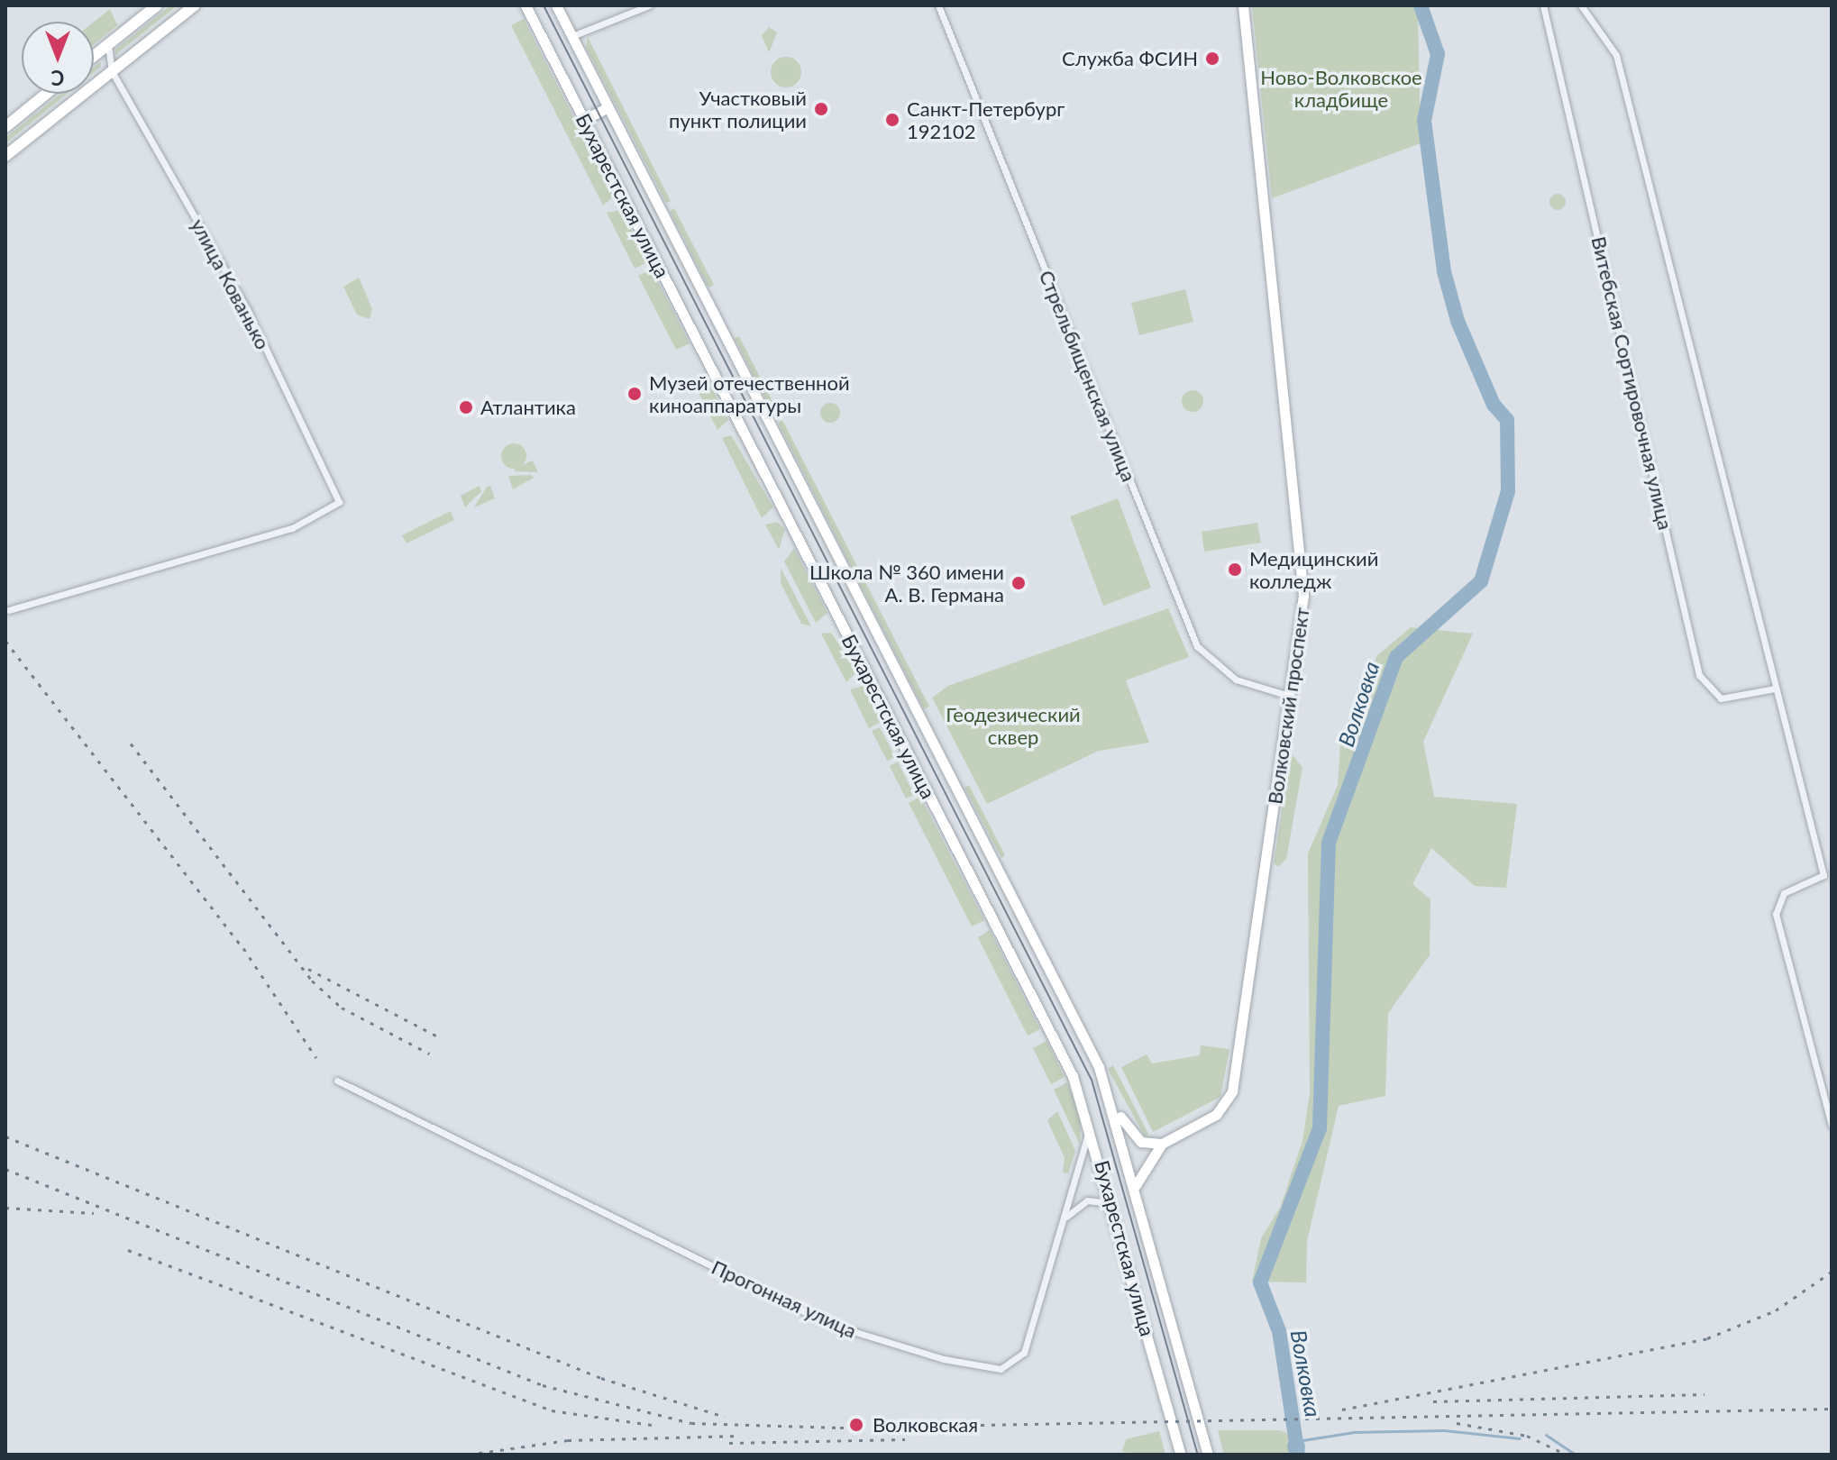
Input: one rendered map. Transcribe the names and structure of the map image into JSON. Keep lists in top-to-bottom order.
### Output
{
  "streets": {
    "main road": ["Бухарестская улица", "Волковский проспект"],
    "street": [
      "улица Кованько",
      "Стрельбищенская улица",
      "Витебская Сортировочная улица",
      "Прогонная улица"
    ]
  },
  "crossings": [
    ["Бухарестская улица", "Прогонная улица"],
    ["Стрельбищенская улица", "Волковский проспект"]
  ],
  "water": ["Волковка"],
  "parks": ["Ново-Волковское кладбище", "Геодезический сквер"],
  "places": [
    "Служба ФСИН",
    "Участковый пункт полиции",
    "Санкт-Петербург 192102",
    "Музей отечественной киноаппаратуры",
    "Атлантика",
    "Медицинский колледж",
    "Школа № 360 имени А. В. Германа",
    "Волковская"
  ],
  "north": "bottom"
}
